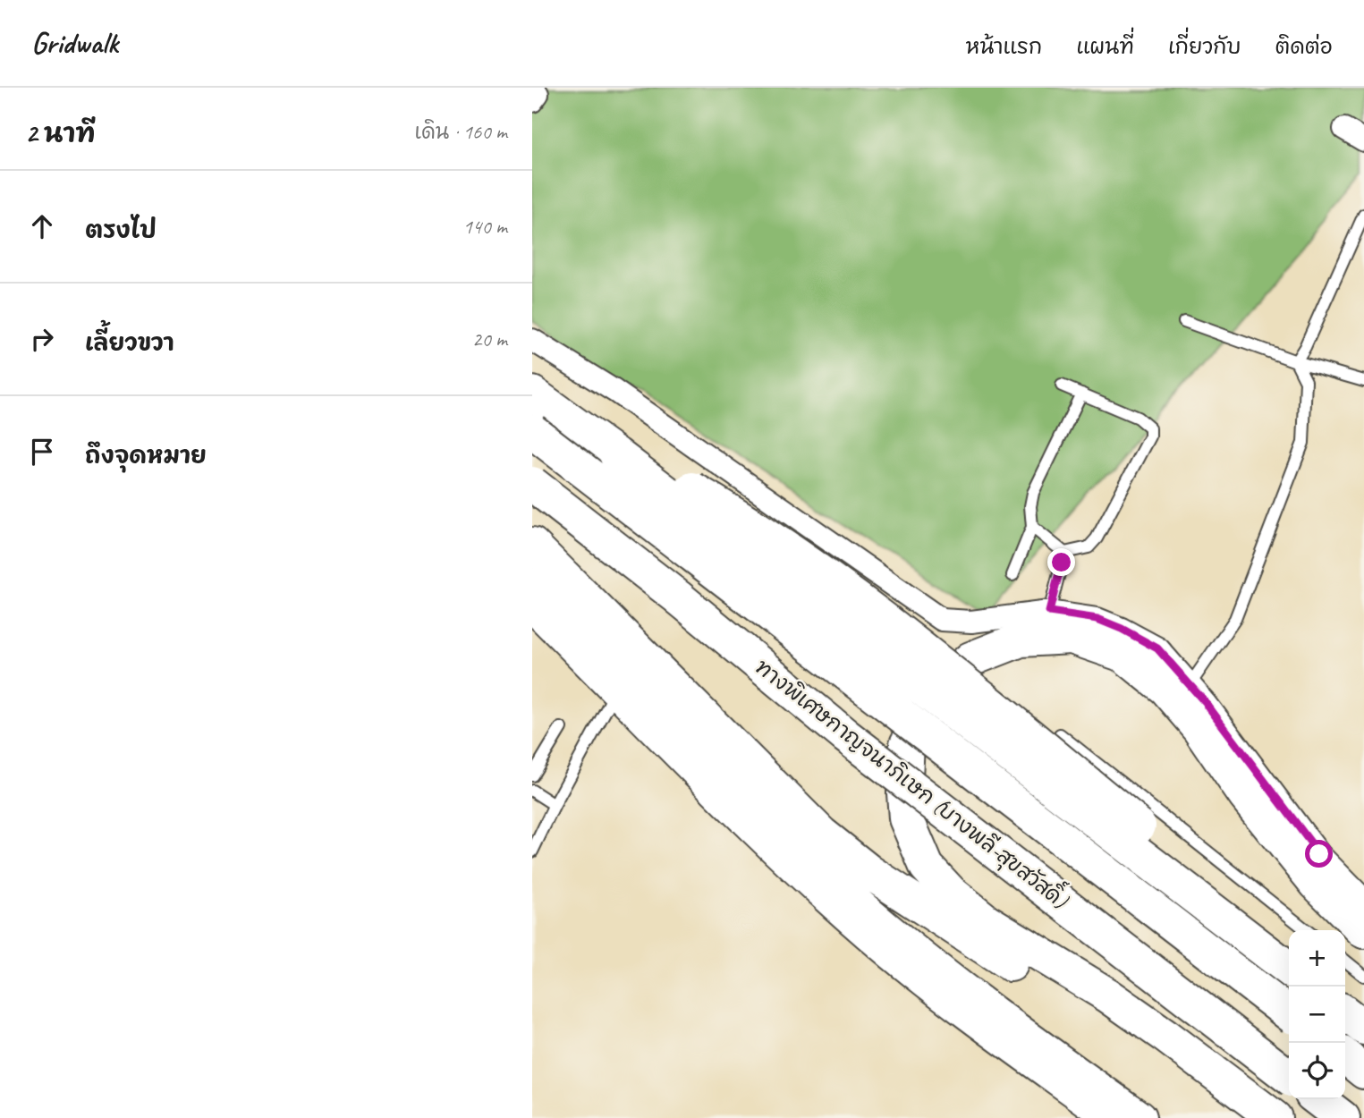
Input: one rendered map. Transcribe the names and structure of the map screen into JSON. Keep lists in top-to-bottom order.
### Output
{
  "streets": {
    "highway": ["ทางพิเศษกาญจนาภิเษก (บางพลี-สุขสวัสดิ์)"]
  },
  "page": {
    "header": "Gridwalk",
    "nav": [
      "หน้าแรก",
      "แผนที่",
      "เกี่ยวกับ",
      "ติดต่อ"
    ],
    "heading": ["2 นาที", "เดิน · 160 m"],
    "list": [
      ["ตรงไป", "140 m"],
      ["เลี้ยวขวา", "20 m"],
      "ถึงจุดหมาย"
    ],
    "map_buttons": ["+", "−"]
  }
}
